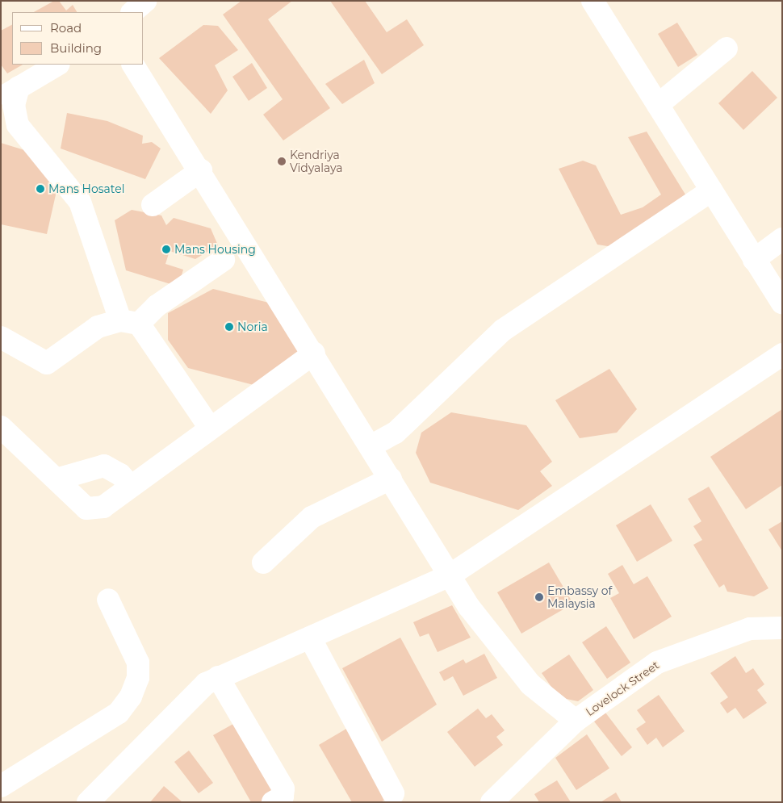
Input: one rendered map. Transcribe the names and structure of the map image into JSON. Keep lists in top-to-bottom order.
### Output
{
  "streets": {
    "street": ["Lovelock Street"]
  },
  "places": [
    "Kendriya Vidyalaya",
    "Mans Hosatel",
    "Mans Housing",
    "Noria",
    "Embassy of Malaysia"
  ],
  "legend": ["Road", "Building"]
}
